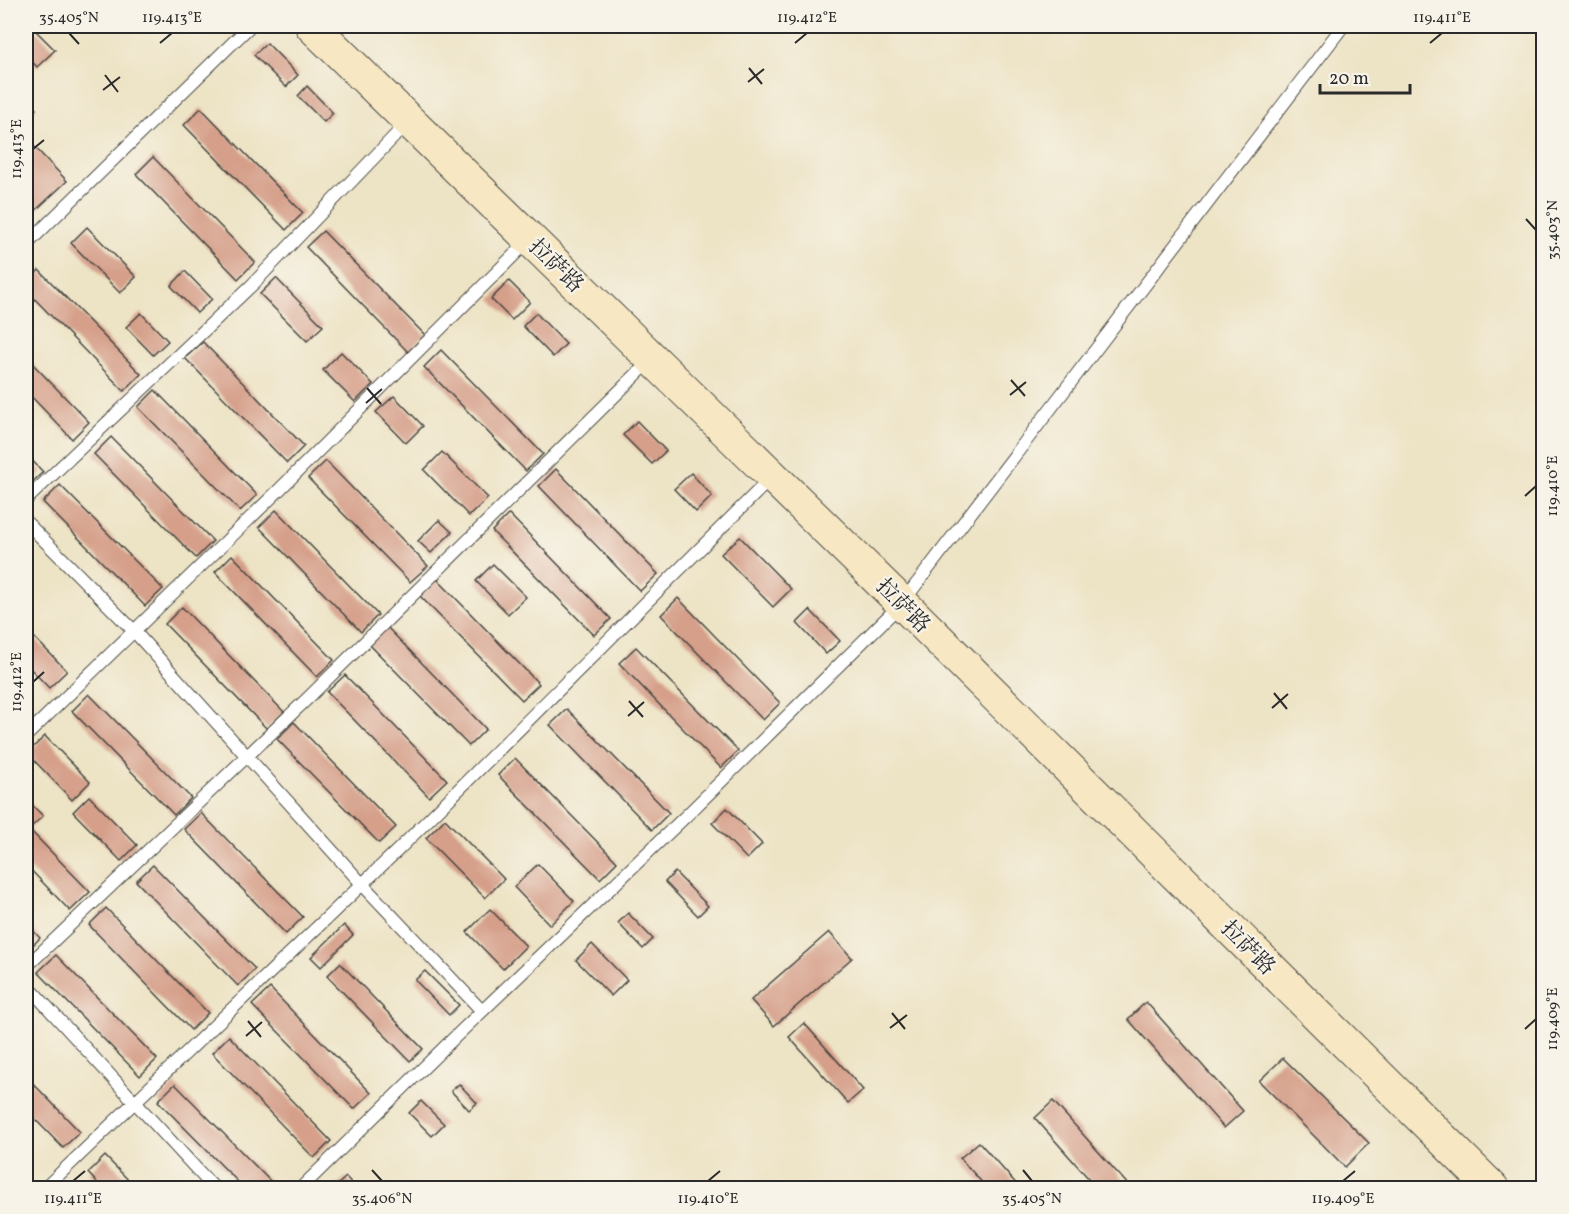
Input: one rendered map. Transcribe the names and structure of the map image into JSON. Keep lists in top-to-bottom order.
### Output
{
  "streets": {
    "street": ["拉萨路"]
  },
  "scale_bar": "20 m",
  "coordinates": [
    "35.405°N",
    "119.413°E",
    "119.412°E",
    "119.411°E",
    "35.403°N",
    "119.410°E",
    "119.409°E",
    "35.406°N"
  ]
}
